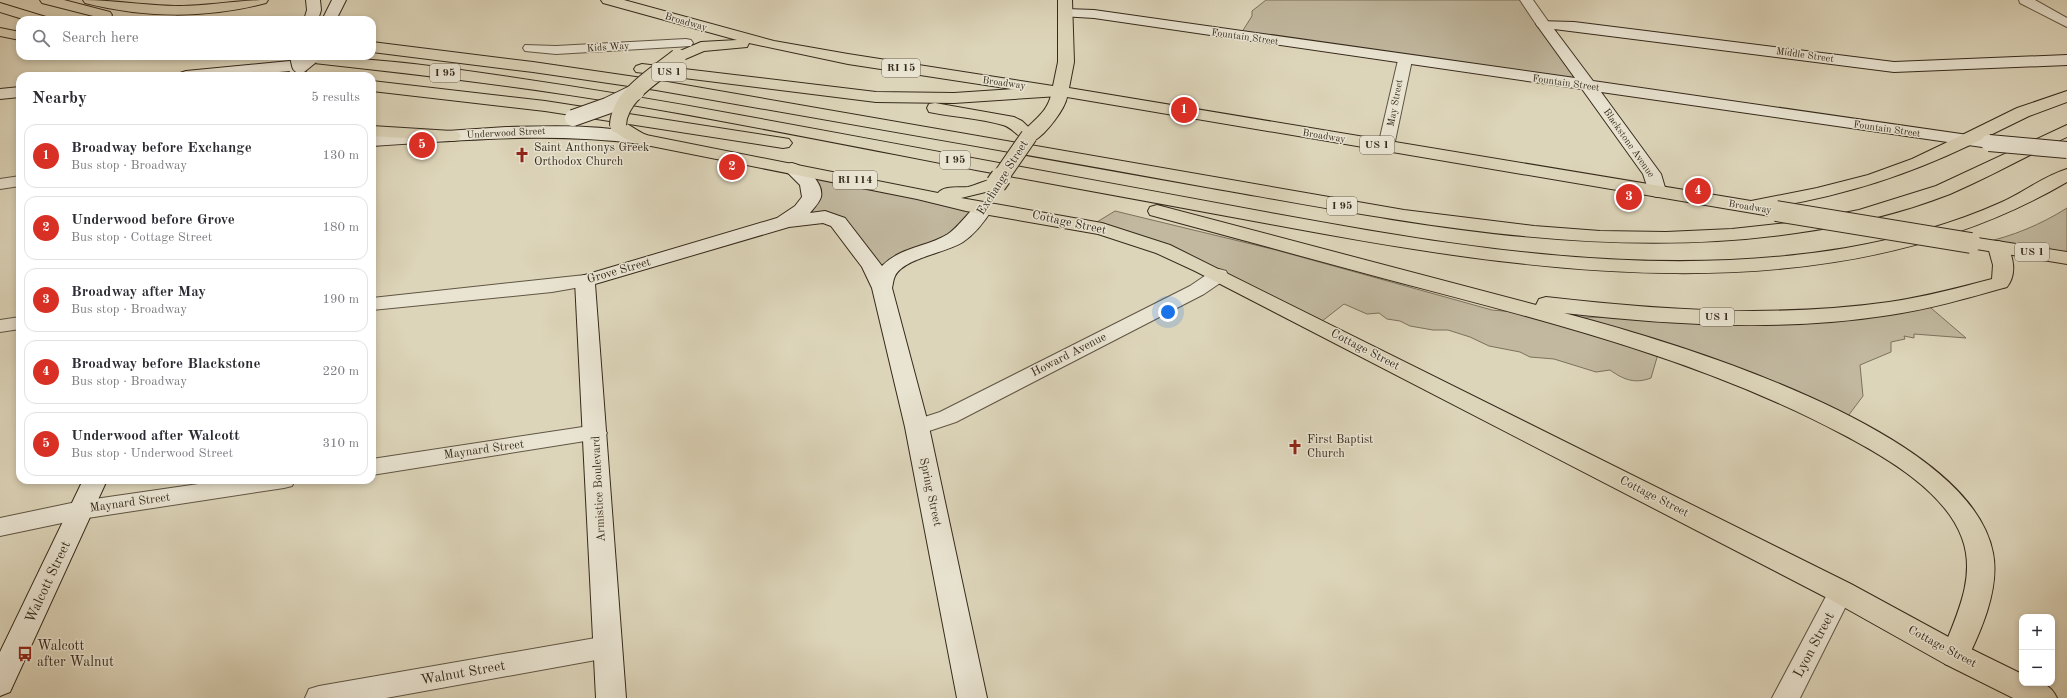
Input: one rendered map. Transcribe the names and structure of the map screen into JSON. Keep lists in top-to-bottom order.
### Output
{
  "streets": {
    "main road": [
      "Broadway",
      "RI 15",
      "US 1",
      "I 95",
      "Exchange Street",
      "RI 114",
      "Cottage Street"
    ],
    "street": [
      "Fountain Street",
      "Kids Way",
      "Middle Street",
      "May Street",
      "Underwood Street",
      "Blackstone Avenue",
      "Grove Street",
      "Howard Avenue",
      "Maynard Street",
      "Armistice Boulevard",
      "Spring Street",
      "Walcott Street",
      "Lyon Street",
      "Walnut Street"
    ]
  },
  "crossings": [
    ["Broadway", "US 1"],
    ["Broadway", "May Street"],
    ["Broadway", "Blackstone Avenue"],
    ["Broadway", "Exchange Street"],
    ["Fountain Street", "May Street"],
    ["Fountain Street", "Blackstone Avenue"],
    ["Fountain Street", "Exchange Street"],
    ["Middle Street", "Blackstone Avenue"],
    ["US 1", "I 95"],
    ["US 1", "Exchange Street"],
    ["Underwood Street", "Cottage Street"],
    ["Exchange Street", "Cottage Street"],
    ["Exchange Street", "Spring Street"],
    ["Cottage Street", "Grove Street"],
    ["Cottage Street", "Howard Avenue"],
    ["Cottage Street", "Lyon Street"],
    ["Grove Street", "Armistice Boulevard"],
    ["Grove Street", "Spring Street"],
    ["Howard Avenue", "Spring Street"],
    ["Maynard Street", "Armistice Boulevard"],
    ["Maynard Street", "Walcott Street"],
    ["Armistice Boulevard", "Walnut Street"]
  ],
  "places": {
    "church": ["Saint Anthonys Greek Orthodox Church", "First Baptist Church"],
    "bus stop": ["Walcott after Walnut"]
  },
  "page": {
    "search": "Search here",
    "heading": ["Nearby", "5 results"],
    "pins": [
      "1",
      "5",
      "2",
      "4",
      "3"
    ],
    "list": [
      {
        "mark": "1",
        "name": "Broadway before Exchange",
        "note": "Bus stop · Broadway",
        "value": "130 m"
      },
      {
        "mark": "2",
        "name": "Underwood before Grove",
        "note": "Bus stop · Cottage Street",
        "value": "180 m"
      },
      {
        "mark": "3",
        "name": "Broadway after May",
        "note": "Bus stop · Broadway",
        "value": "190 m"
      },
      {
        "mark": "4",
        "name": "Broadway before Blackstone",
        "note": "Bus stop · Broadway",
        "value": "220 m"
      },
      {
        "mark": "5",
        "name": "Underwood after Walcott",
        "note": "Bus stop · Underwood Street",
        "value": "310 m"
      }
    ],
    "map_buttons": ["+", "−"]
  }
}
